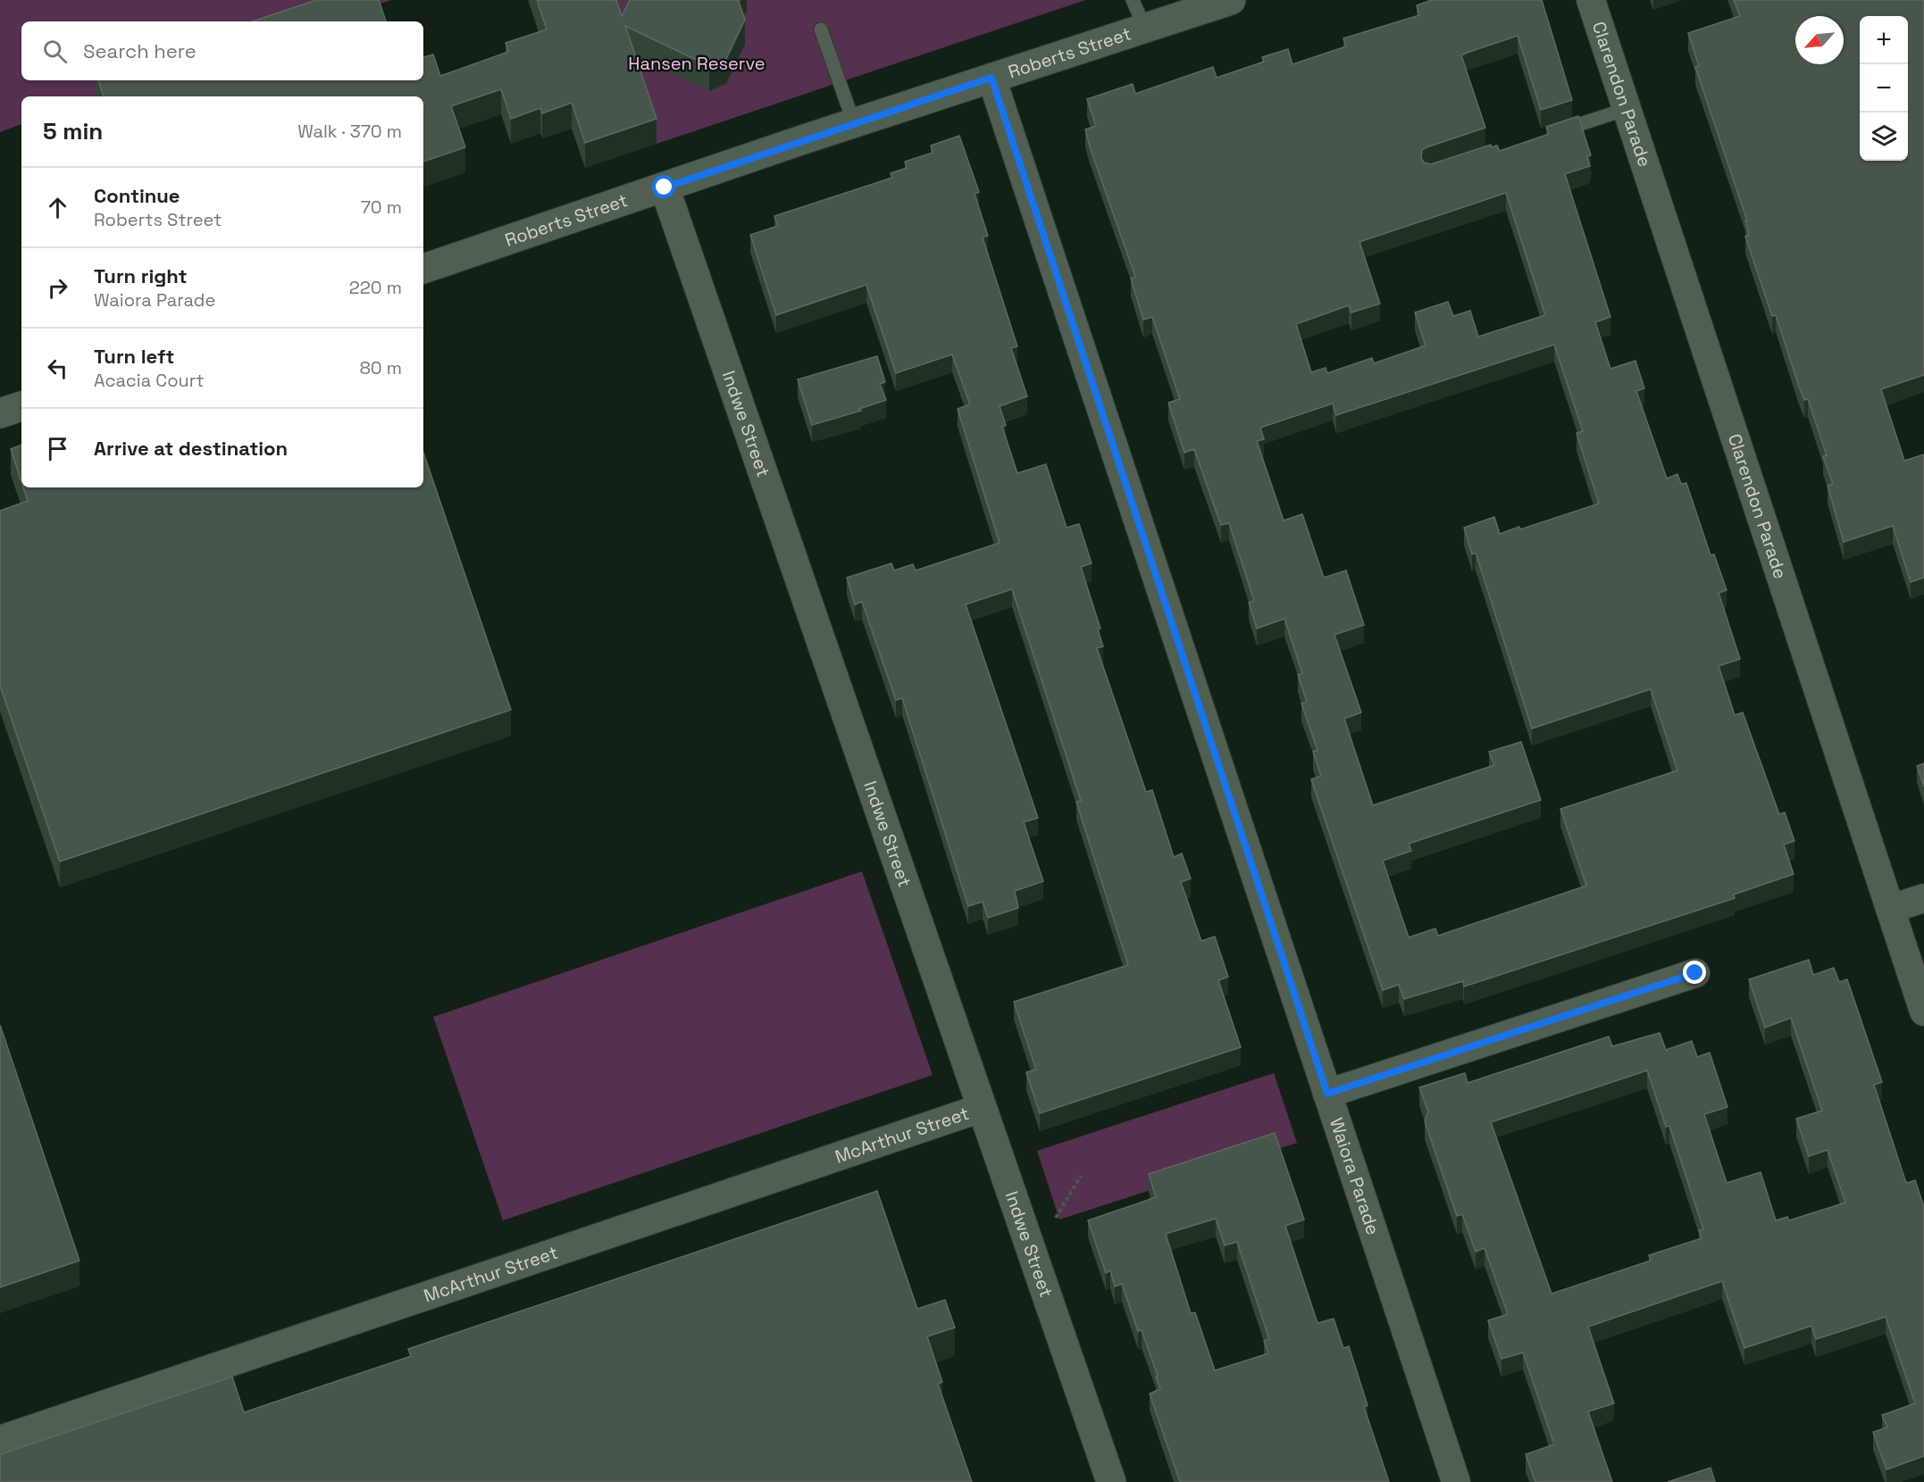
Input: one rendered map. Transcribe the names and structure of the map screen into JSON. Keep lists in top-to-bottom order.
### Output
{
  "streets": {
    "street": [
      "Roberts Street",
      "Clarendon Parade",
      "Indwe Street",
      "McArthur Street",
      "Waiora Parade"
    ]
  },
  "crossings": [
    ["Roberts Street", "Indwe Street"],
    ["Roberts Street", "Waiora Parade"],
    ["Indwe Street", "McArthur Street"]
  ],
  "parks": ["Hansen Reserve"],
  "north": "bottom left",
  "page": {
    "map_buttons": ["+", "−"],
    "search": "Search here",
    "heading": ["5 min", "Walk · 370 m"],
    "list": [
      ["Continue", "Roberts Street", "70 m"],
      ["Turn right", "Waiora Parade", "220 m"],
      ["Turn left", "Acacia Court", "80 m"],
      "Arrive at destination"
    ]
  }
}
